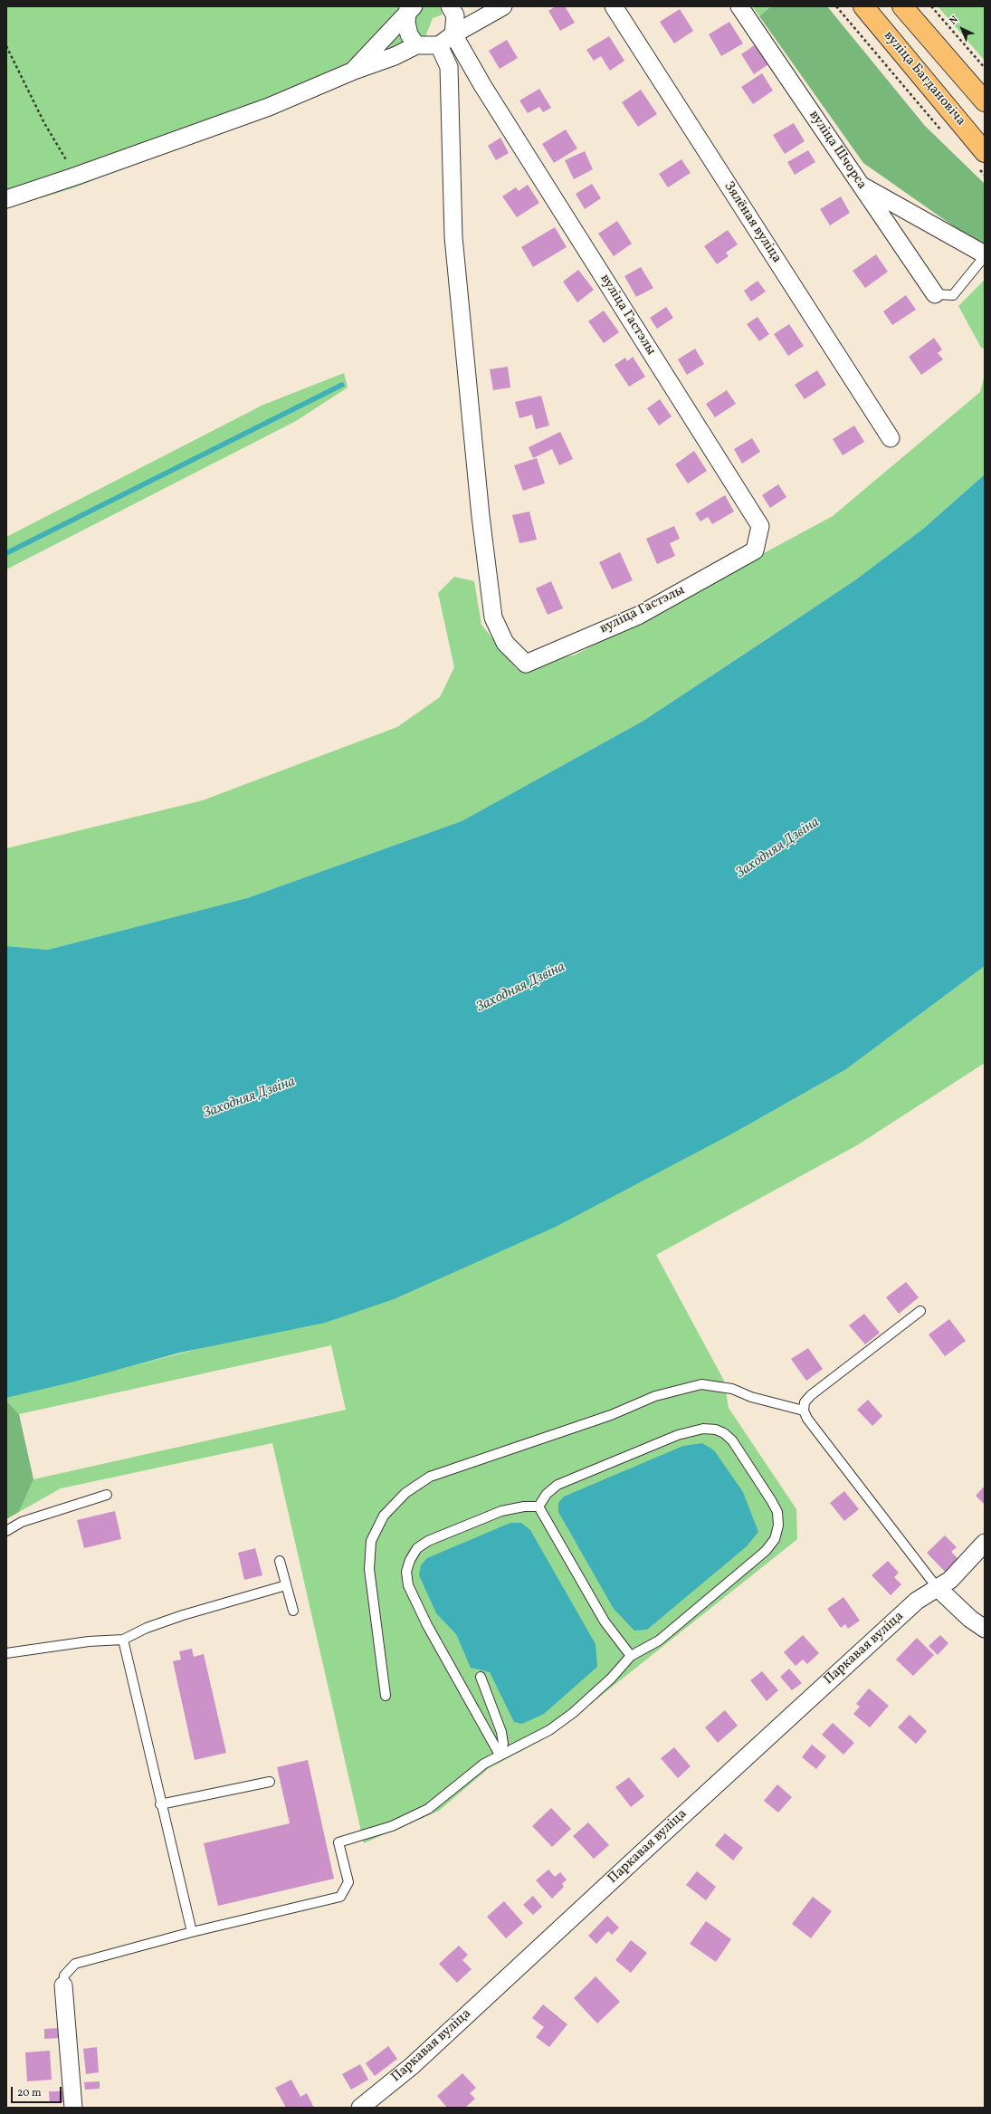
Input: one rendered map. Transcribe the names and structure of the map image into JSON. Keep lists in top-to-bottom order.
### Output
{
  "streets": {
    "main road": ["вуліца Багдановіча"],
    "street": [
      "вуліца Шчорса",
      "Зялёная вуліца",
      "вуліца Гастэлы",
      "Паркавая вуліца"
    ]
  },
  "water": ["Заходняя Дзвіна"],
  "scale_bar": "20 m",
  "north": "top left"
}
